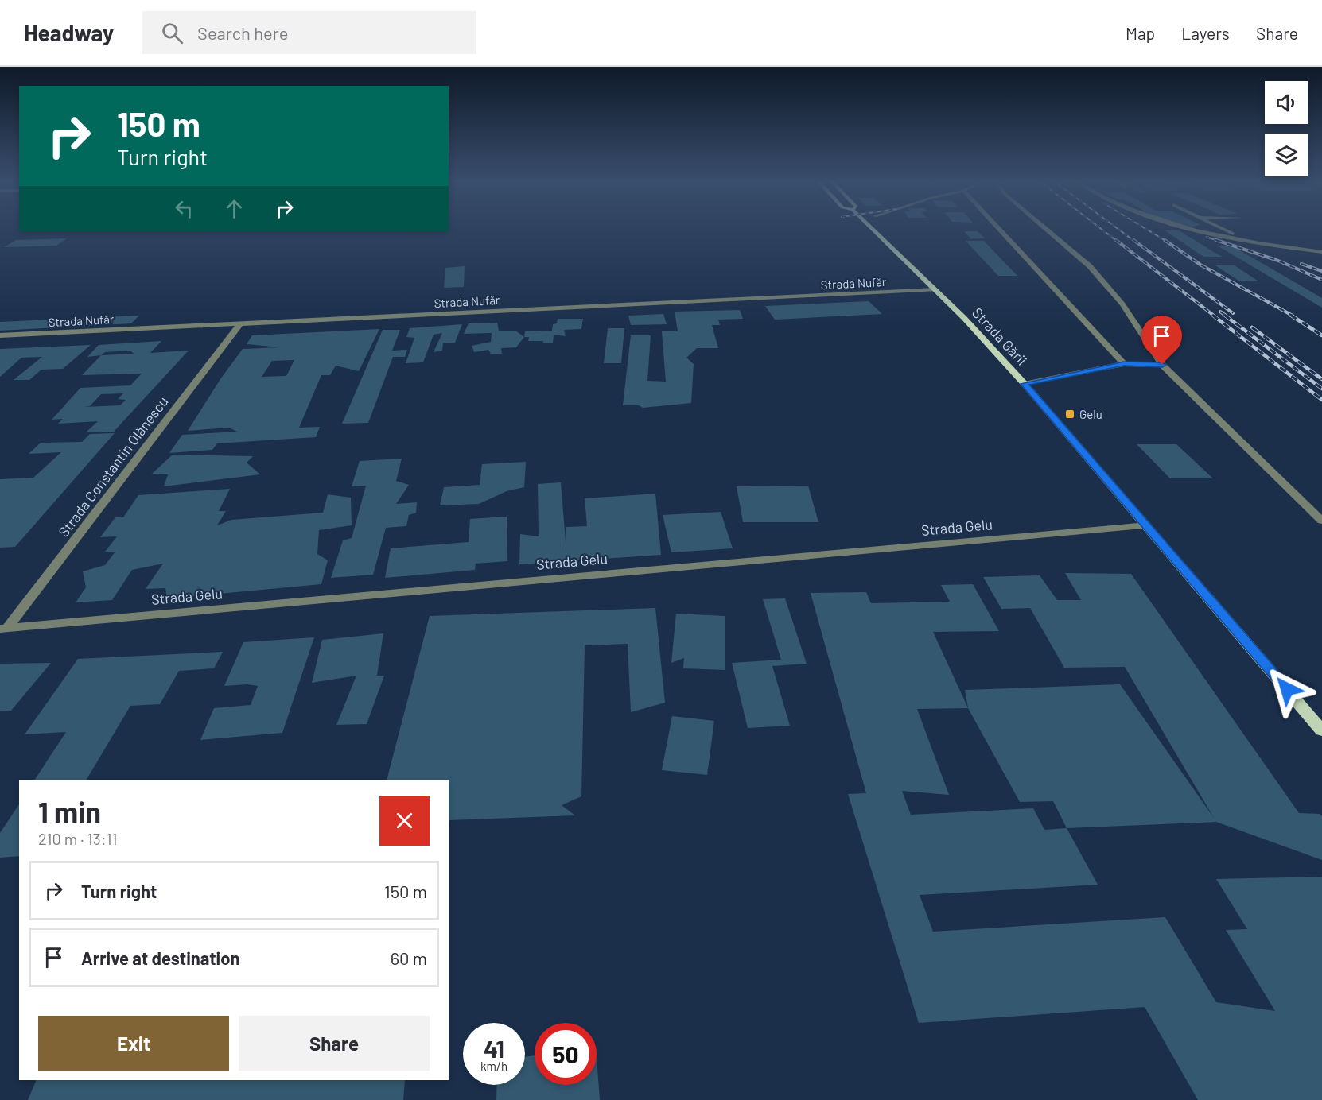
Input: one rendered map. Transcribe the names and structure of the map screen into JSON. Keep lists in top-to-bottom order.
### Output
{
  "streets": {
    "main road": ["Strada Gării"],
    "street": ["Strada Nufăr", "Strada Constantin Olănescu", "Strada Gelu"]
  },
  "crossings": [
    ["Strada Nufăr", "Strada Gării"],
    ["Strada Nufăr", "Strada Constantin Olănescu"],
    ["Strada Gării", "Strada Gelu"],
    ["Strada Constantin Olănescu", "Strada Gelu"]
  ],
  "places": {
    "transit": ["Gelu"]
  },
  "page": {
    "header": "Headway",
    "search": "Search here",
    "nav": ["Map", "Layers", "Share"],
    "turn": ["150 m", "Turn right"],
    "heading": ["1 min", "210 m · 13:11"],
    "list": [
      {
        "name": "Turn right",
        "value": "150 m"
      },
      {
        "name": "Arrive at destination",
        "value": "60 m"
      }
    ],
    "buttons": ["Exit", "Share"],
    "speed": "41 km/h",
    "limit": "50"
  }
}
